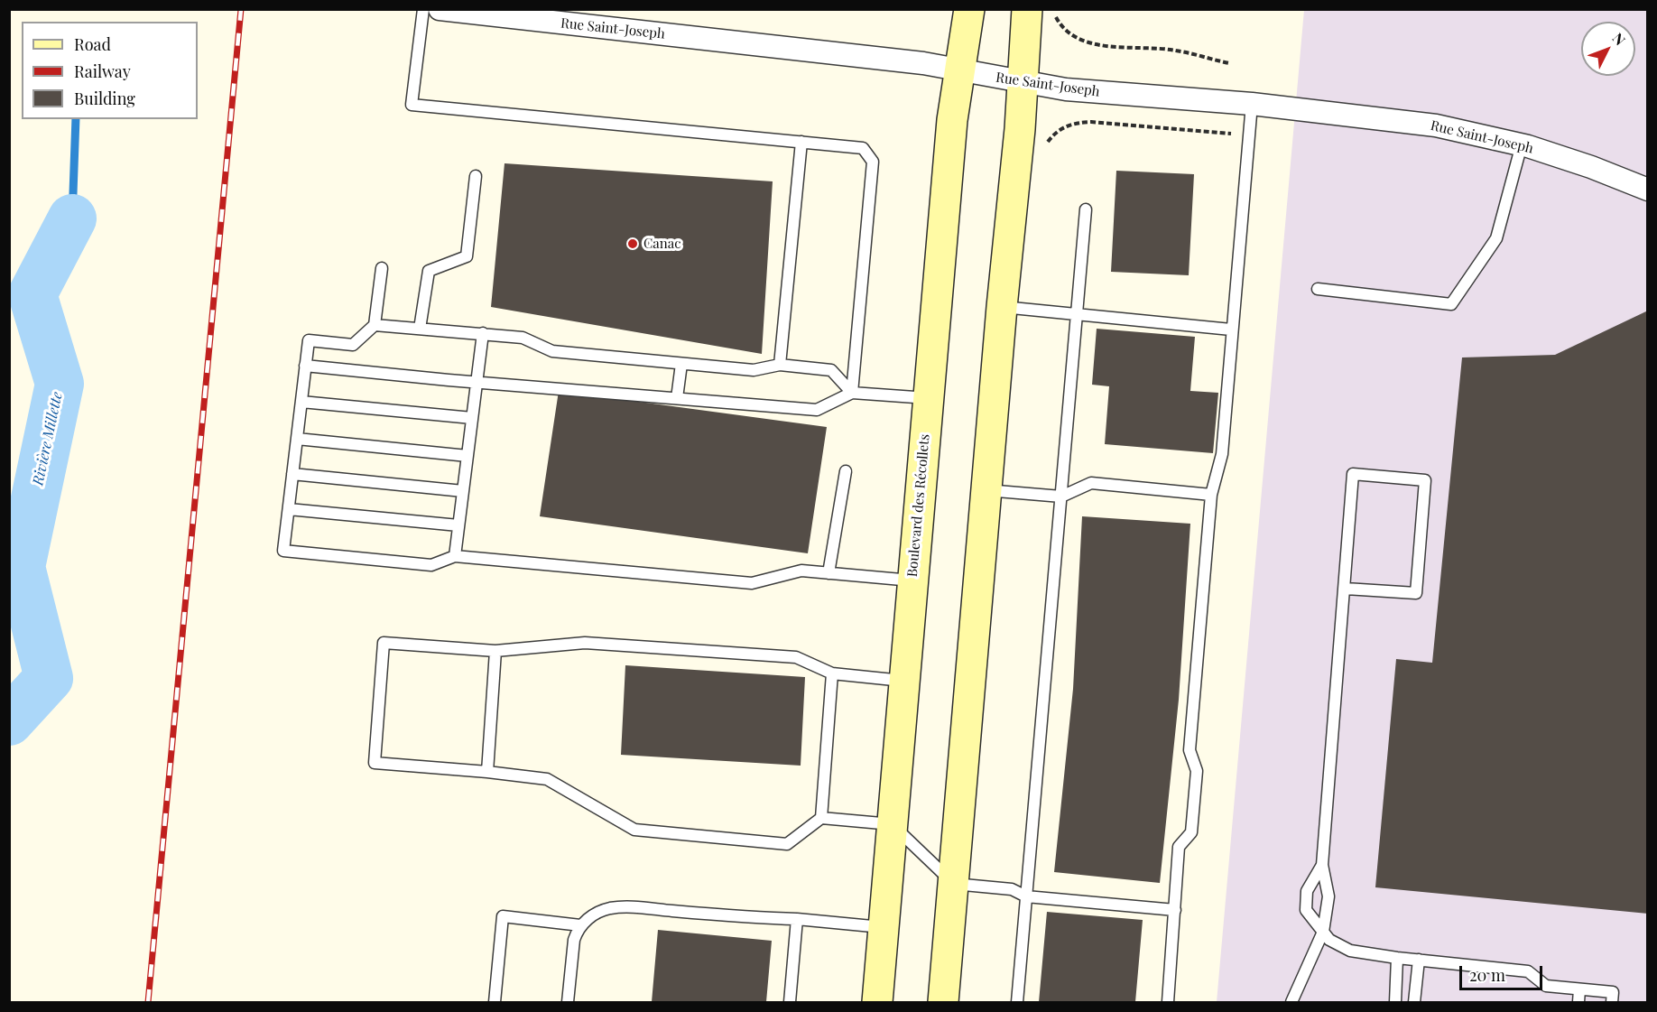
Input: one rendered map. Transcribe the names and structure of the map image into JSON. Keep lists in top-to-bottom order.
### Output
{
  "streets": {
    "main road": ["Boulevard des Récollets"],
    "street": ["Rue Saint-Joseph"]
  },
  "crossings": [
    ["Rue Saint-Joseph", "Boulevard des Récollets"]
  ],
  "water": ["Rivière Millette"],
  "places": ["Canac"],
  "legend": ["Road", "Railway", "Building"],
  "scale_bar": "20 m",
  "north": "top right"
}
